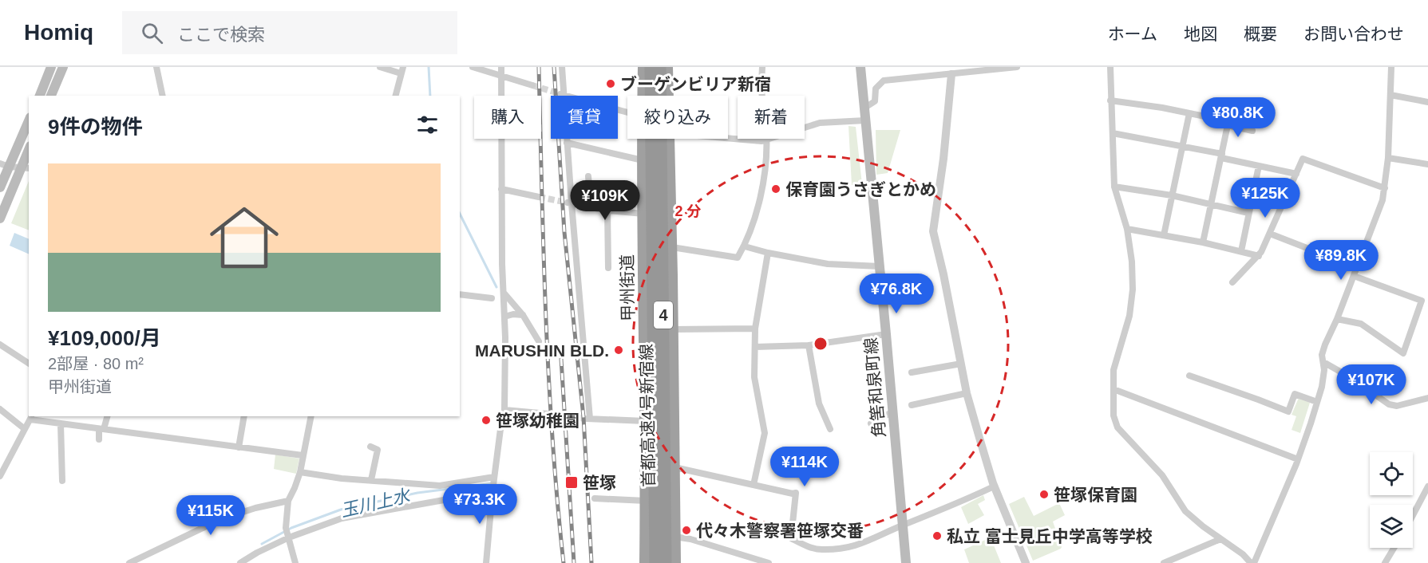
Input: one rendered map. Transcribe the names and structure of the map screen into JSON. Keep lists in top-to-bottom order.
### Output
{
  "streets": {
    "highway": ["甲州街道", "4", "首都高速4号新宿線"],
    "main road": ["角筈和泉町線"]
  },
  "water": ["玉川上水"],
  "places": {
    "other": [
      "ブーゲンビリア新宿",
      "保育園うさぎとかめ",
      "MARUSHIN BLD.",
      "笹塚幼稚園",
      "笹塚保育園",
      "代々木警察署笹塚交番",
      "私立 富士見丘中学高等学校"
    ],
    "transit": ["笹塚"]
  },
  "page": {
    "header": "Homiq",
    "search": "ここで検索",
    "nav": [
      "ホーム",
      "地図",
      "概要",
      "お問い合わせ"
    ],
    "chip": [
      "購入",
      "賃貸",
      "絞り込み",
      "新着"
    ],
    "heading": "9件の物件",
    "price": [
      "¥80.8K",
      "¥125K",
      "¥109K",
      "¥89.8K",
      "¥76.8K",
      "¥107K",
      "¥114K",
      "¥73.3K",
      "¥115K"
    ],
    "list": [
      {
        "name": "¥109,000/月",
        "note": "2部屋 · 80 m² · 甲州街道"
      }
    ]
  },
  "rings": ["2 分"]
}
